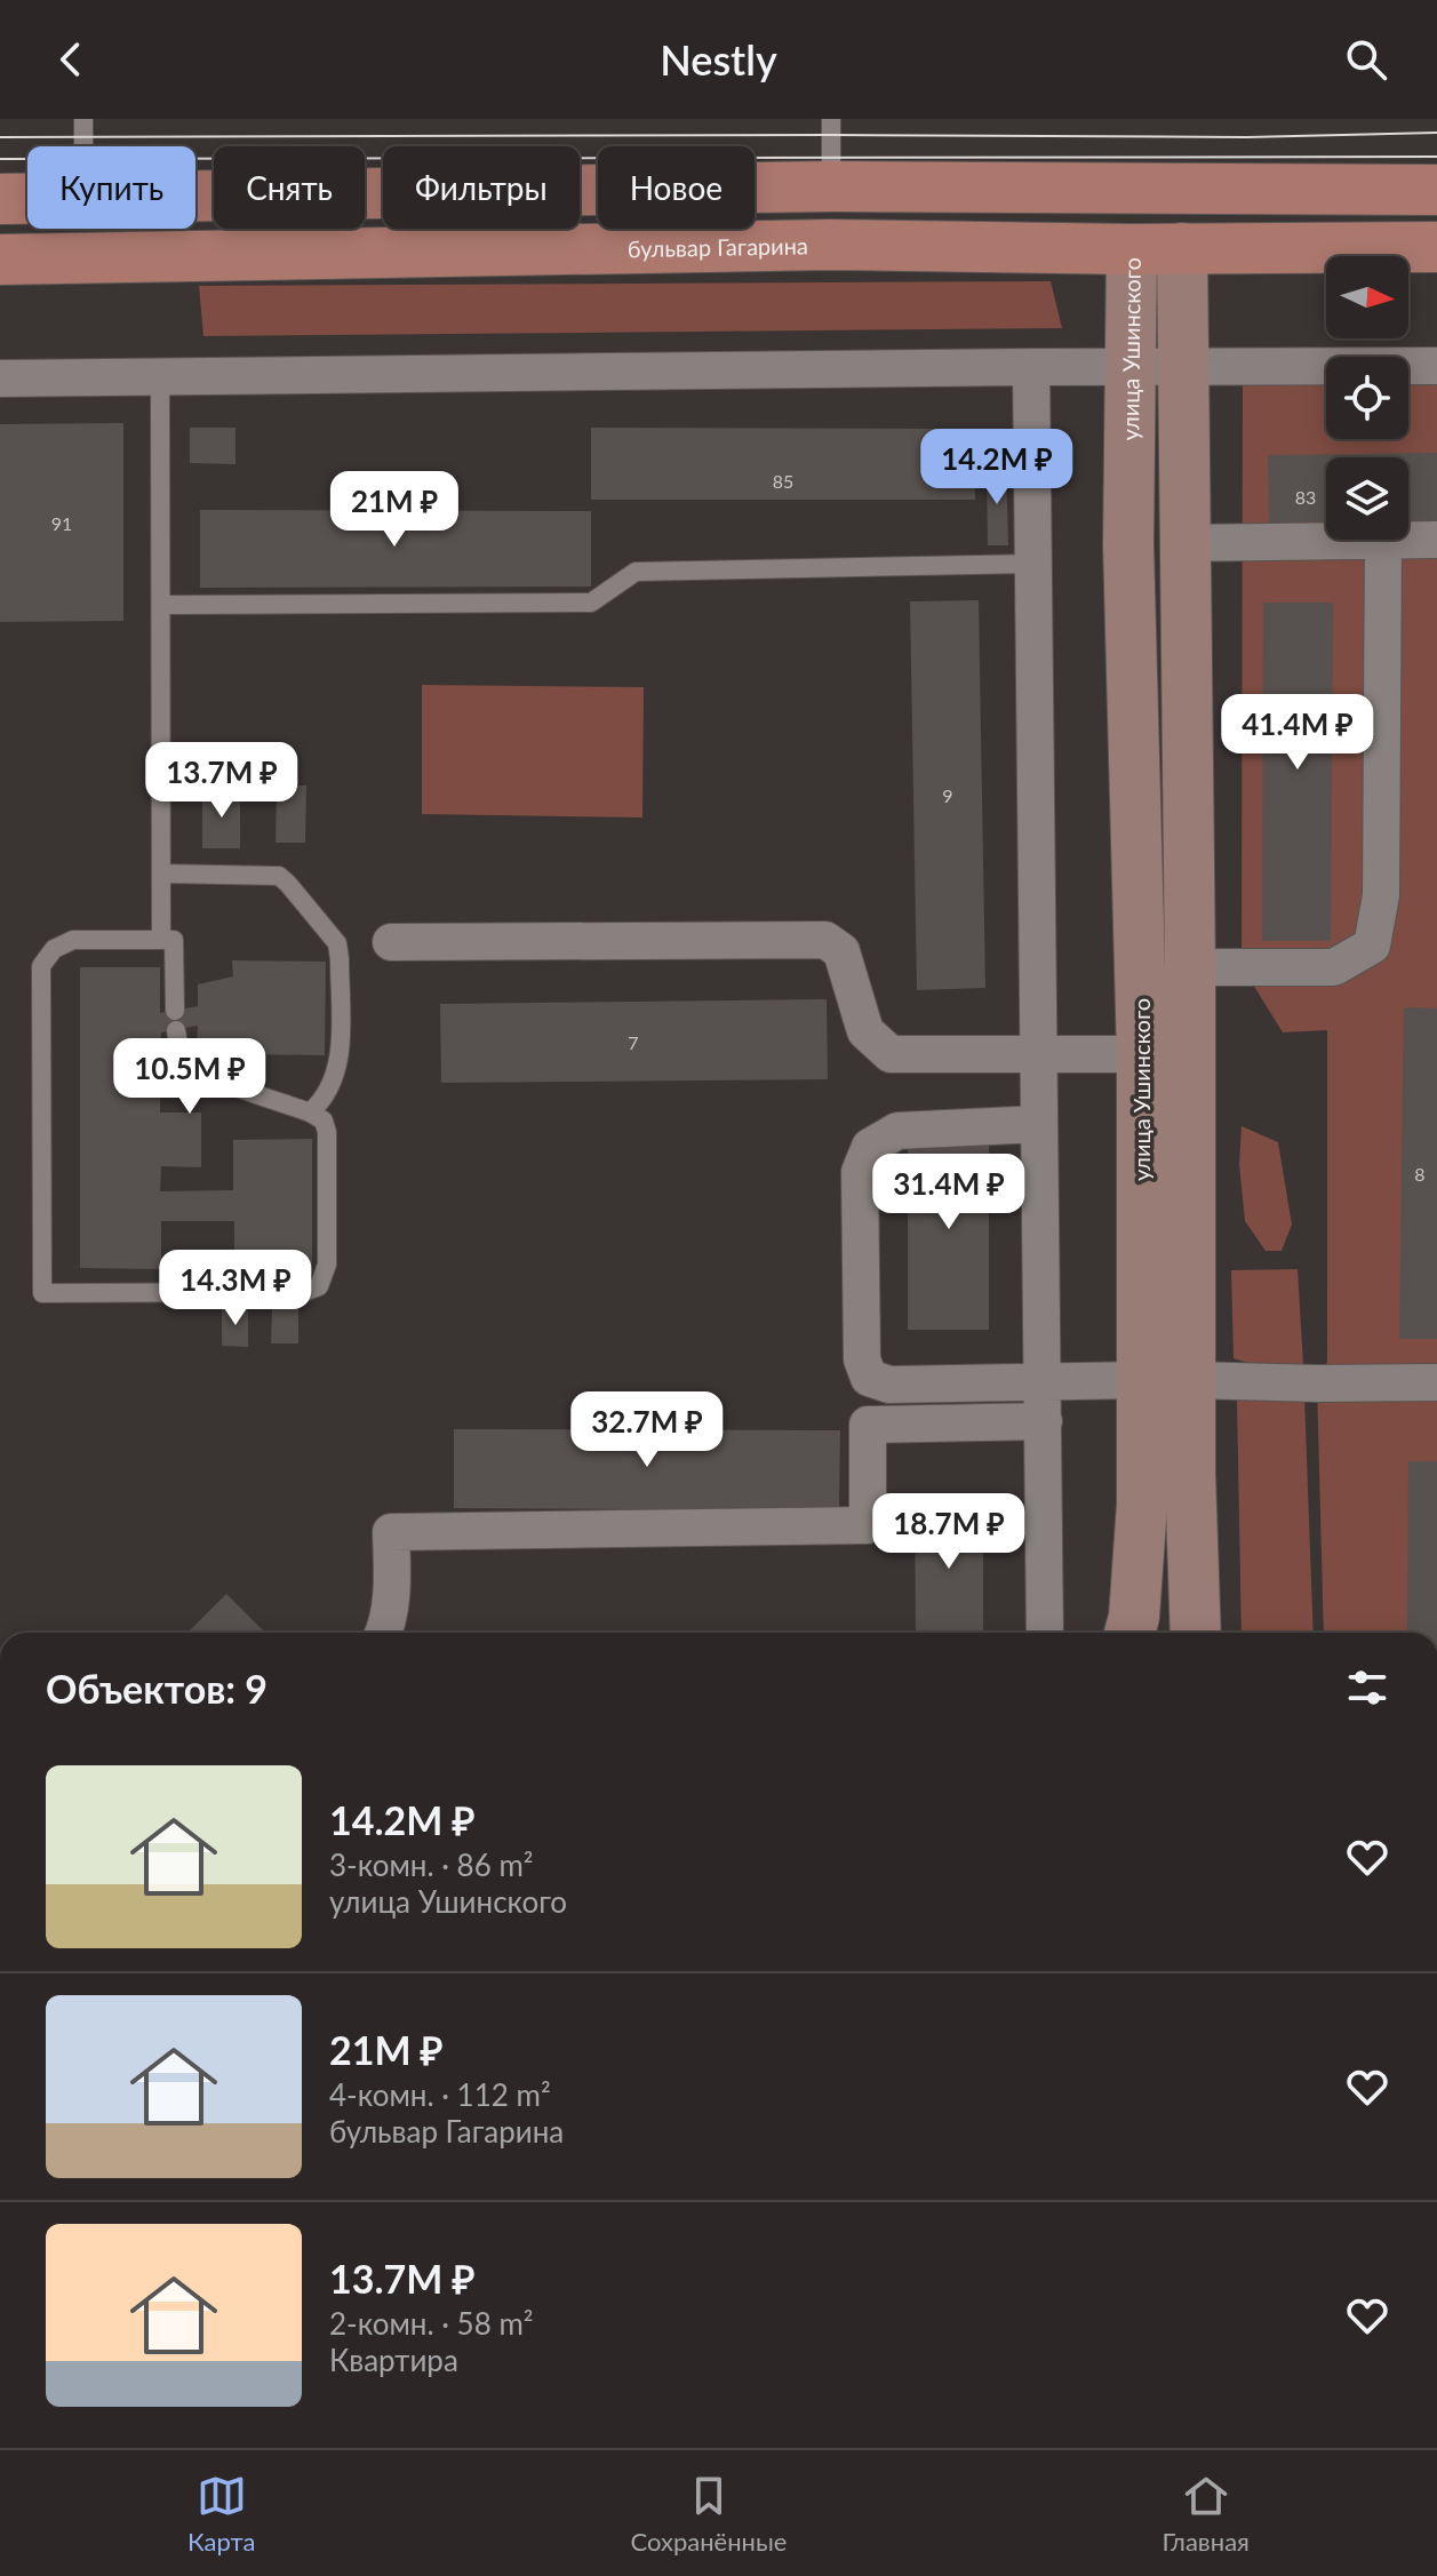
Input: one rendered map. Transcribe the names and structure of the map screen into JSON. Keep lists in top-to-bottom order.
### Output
{
  "streets": {
    "main road": ["бульвар Гагарина", "улица Ушинского"]
  },
  "crossings": [
    ["бульвар Гагарина", "улица Ушинского"]
  ],
  "house_numbers": [
    "85",
    "83",
    "91",
    "9",
    "7",
    "8"
  ],
  "north": "right",
  "page": {
    "header": "Nestly",
    "chip": [
      "Купить",
      "Снять",
      "Фильтры",
      "Новое"
    ],
    "price": [
      "14.2M ₽",
      "21M ₽",
      "41.4M ₽",
      "13.7M ₽",
      "10.5M ₽",
      "31.4M ₽",
      "14.3M ₽",
      "32.7M ₽",
      "18.7M ₽"
    ],
    "heading": "Объектов: 9",
    "list": [
      {
        "name": "14.2M ₽",
        "note": "3-комн. · 86 m² · улица Ушинского"
      },
      {
        "name": "21M ₽",
        "note": "4-комн. · 112 m² · бульвар Гагарина"
      },
      {
        "name": "13.7M ₽",
        "note": "2-комн. · 58 m² · Квартира"
      }
    ],
    "tabs": ["Карта", "Сохранённые", "Главная"]
  }
}
